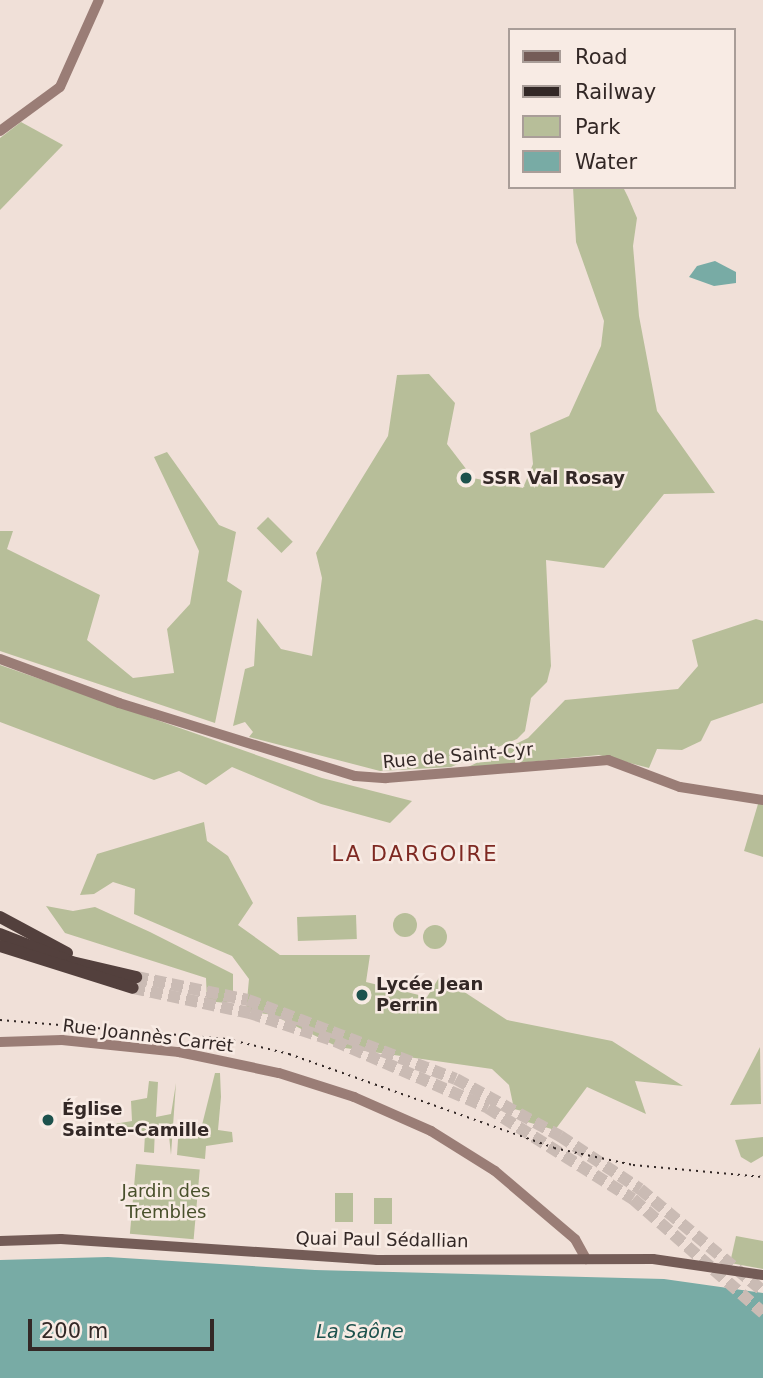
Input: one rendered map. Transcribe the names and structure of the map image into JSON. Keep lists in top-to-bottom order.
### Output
{
  "streets": {
    "main road": ["Rue de Saint-Cyr", "Rue Joannès Carret", "Quai Paul Sédallian"]
  },
  "crossings": [
    ["Rue Joannès Carret", "Quai Paul Sédallian"]
  ],
  "districts": ["LA DARGOIRE"],
  "water": ["La Saône"],
  "parks": ["Jardin des Trembles"],
  "places": ["SSR Val Rosay", "Lycée Jean Perrin", "Église Sainte-Camille"],
  "legend": [
    "Road",
    "Railway",
    "Park",
    "Water"
  ],
  "scale_bar": "200 m"
}
